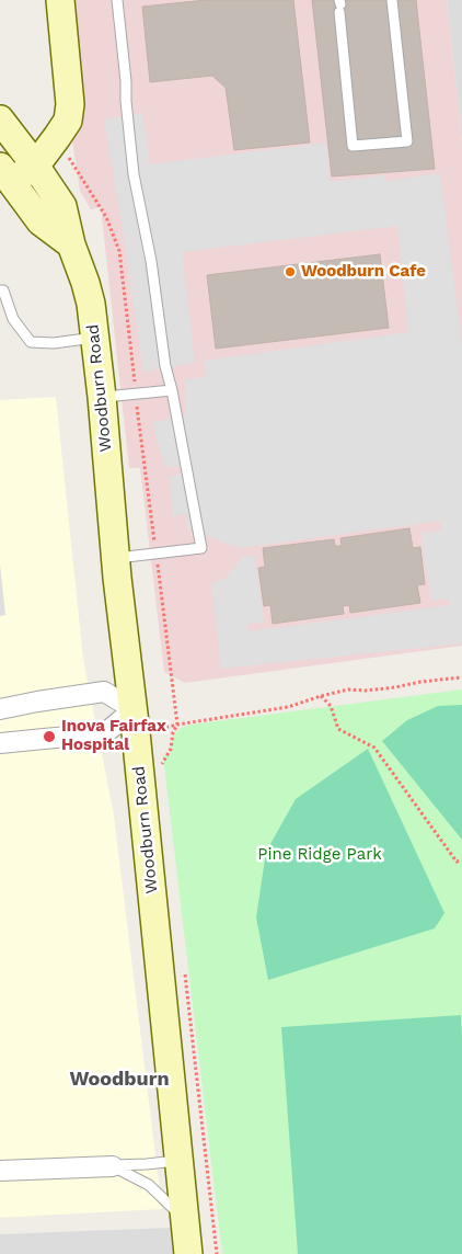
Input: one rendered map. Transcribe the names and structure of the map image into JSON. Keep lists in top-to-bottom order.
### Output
{
  "streets": {
    "street": ["Woodburn Road"]
  },
  "districts": ["Woodburn"],
  "parks": ["Pine Ridge Park"],
  "places": ["Woodburn Cafe", "Inova Fairfax Hospital"]
}
